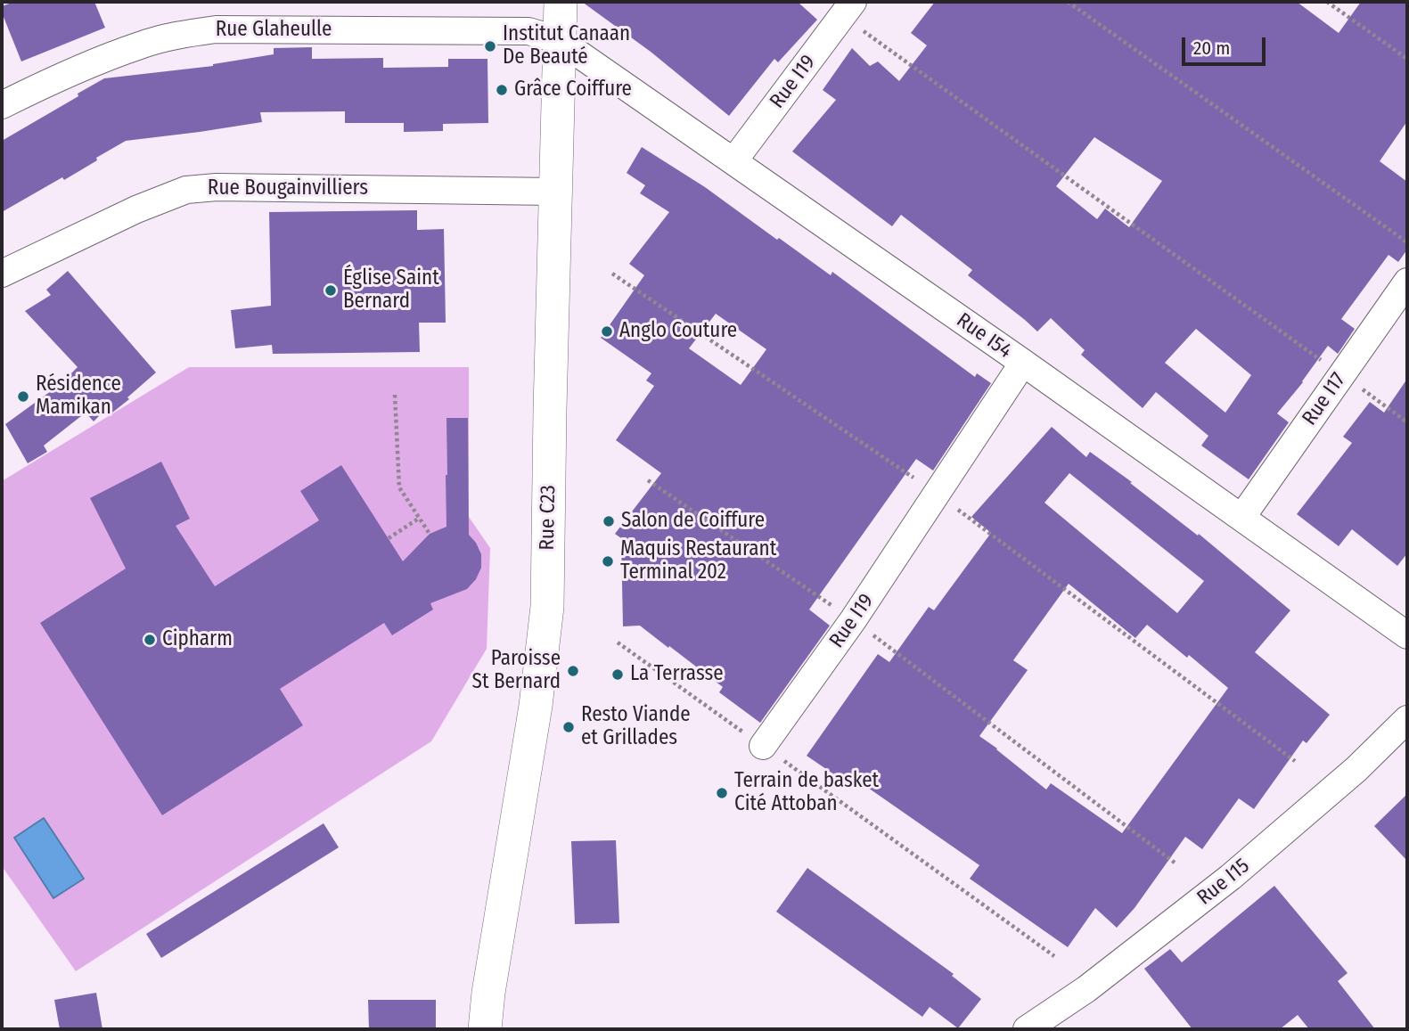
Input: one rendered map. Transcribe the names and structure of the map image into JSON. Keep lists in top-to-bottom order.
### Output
{
  "streets": {
    "street": [
      "Rue Glaheulle",
      "Rue I19",
      "Rue Bougainvilliers",
      "Rue I54",
      "Rue I17",
      "Rue C23",
      "Rue I15"
    ]
  },
  "crossings": [
    ["Rue Glaheulle", "Rue I54"],
    ["Rue Glaheulle", "Rue C23"],
    ["Rue I19", "Rue I54"],
    ["Rue Bougainvilliers", "Rue C23"],
    ["Rue I54", "Rue I17"],
    ["Rue I54", "Rue C23"]
  ],
  "places": [
    "Institut Canaan De Beauté",
    "Grâce Coiffure",
    "Église Saint Bernard",
    "Anglo Couture",
    "Résidence Mamikan",
    "Salon de Coiffure",
    "Maquis Restaurant Terminal 202",
    "Cipharm",
    "Paroisse St Bernard",
    "La Terrasse",
    "Resto Viande et Grillades",
    "Terrain de basket Cité Attoban"
  ],
  "scale_bar": "20 m"
}
